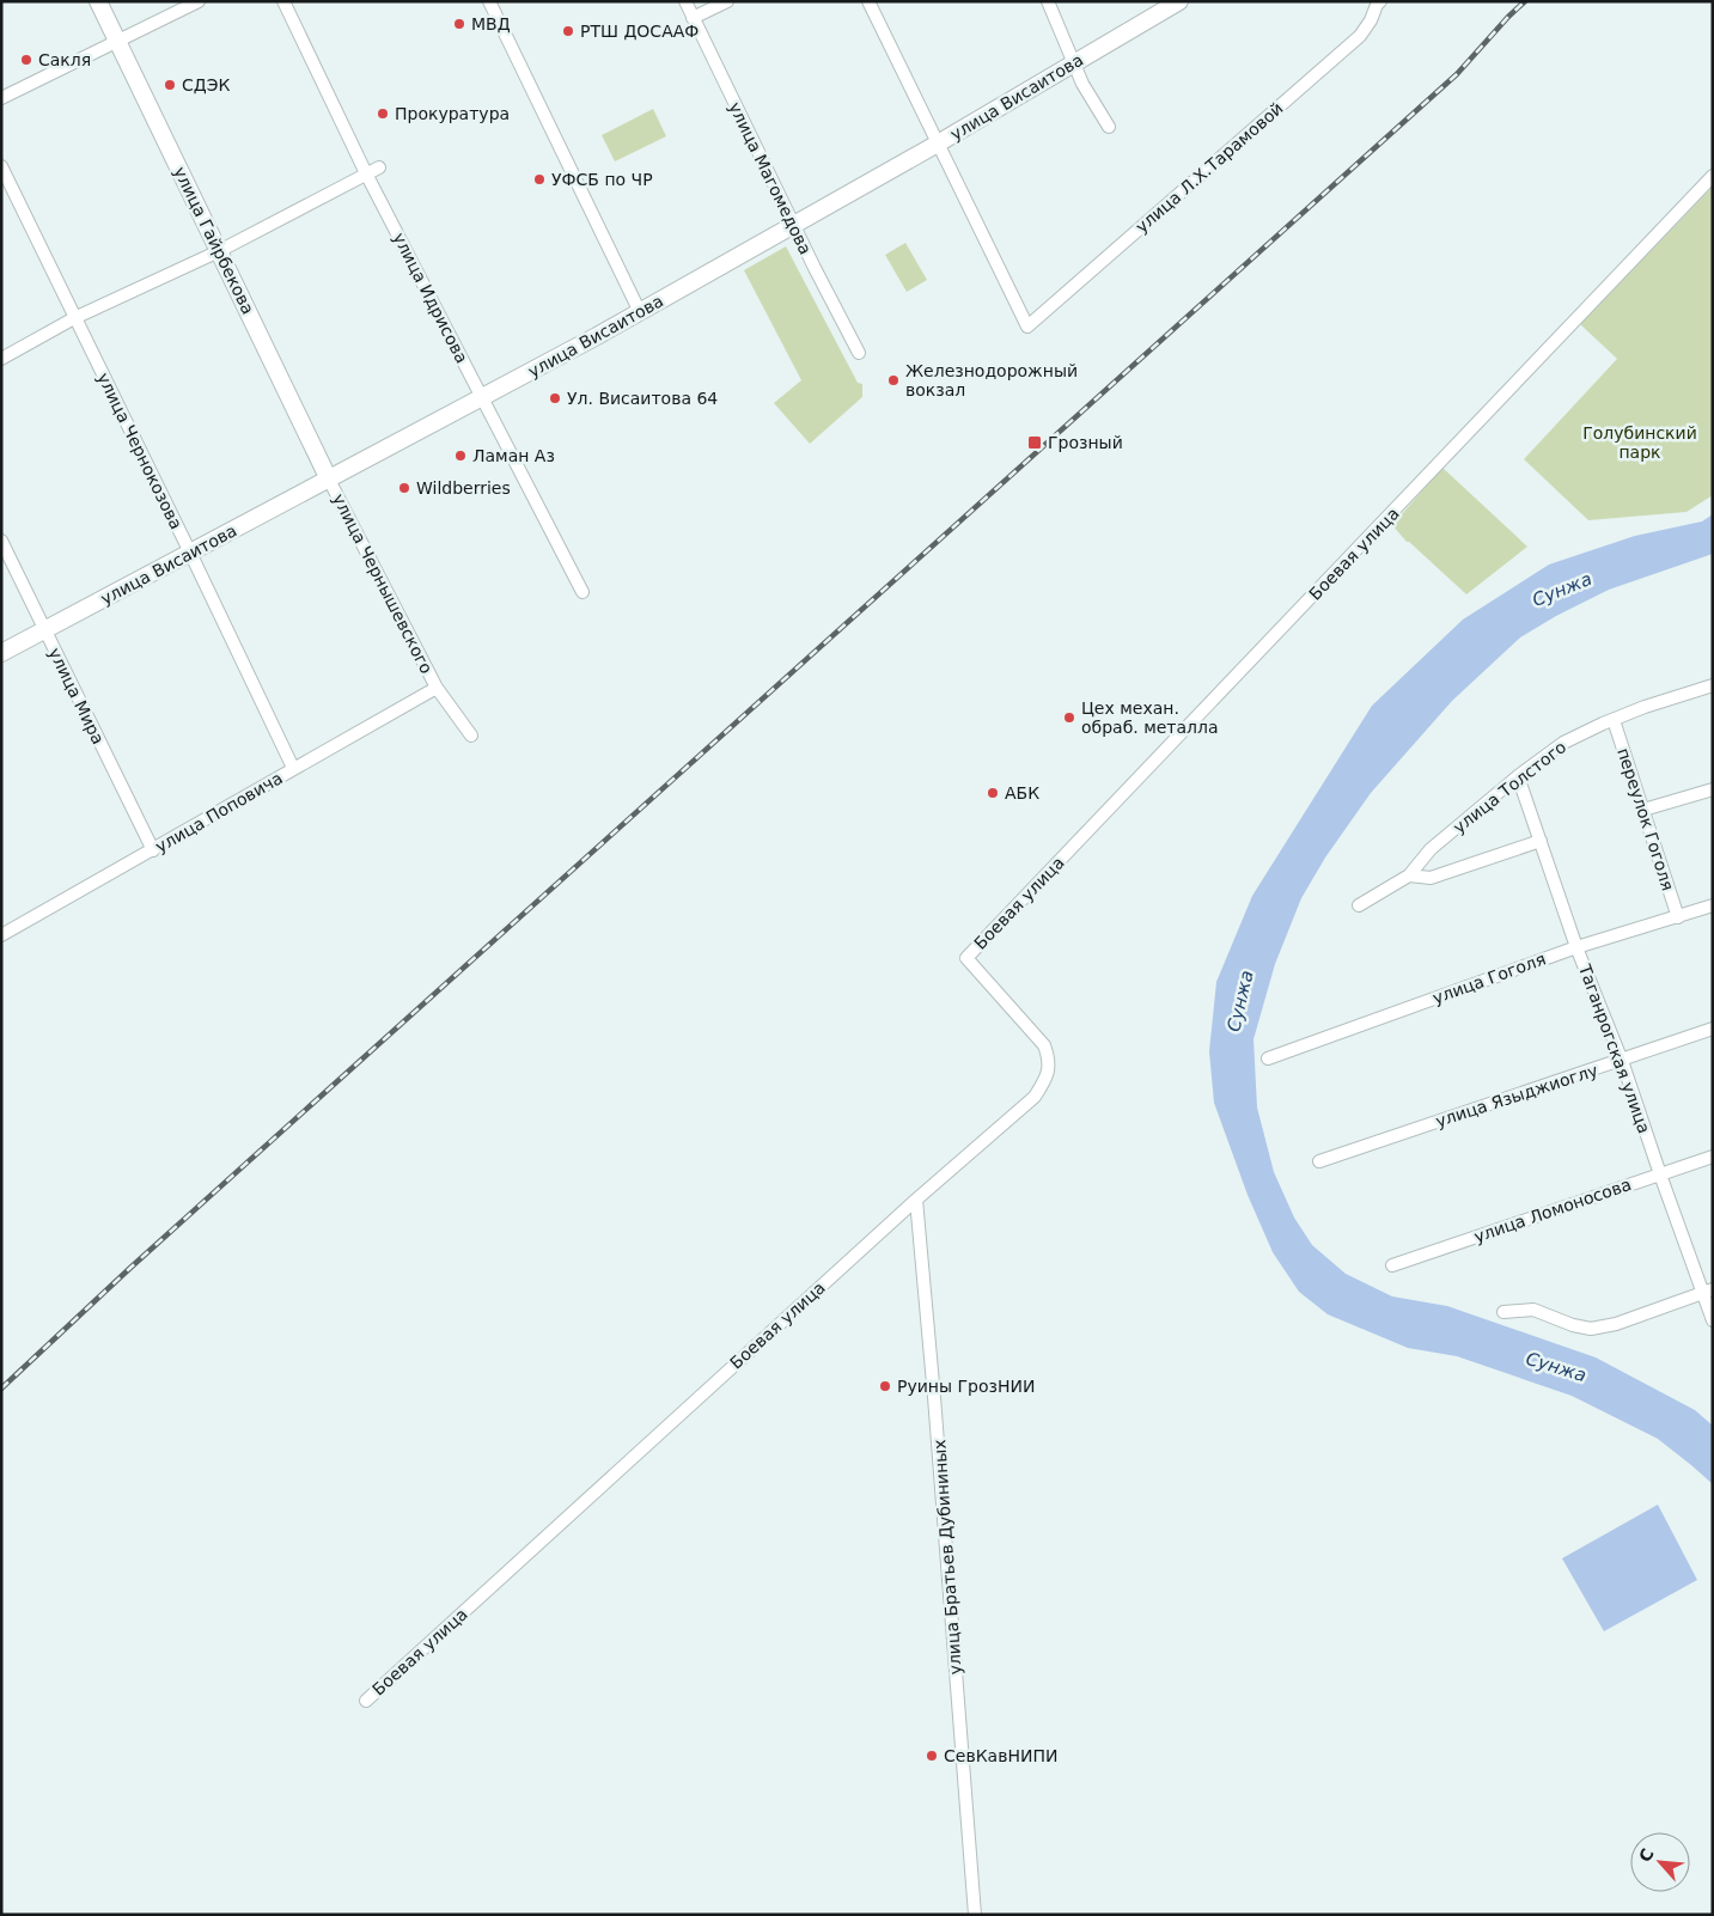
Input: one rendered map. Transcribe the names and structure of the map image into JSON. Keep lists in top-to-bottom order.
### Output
{
  "streets": {
    "main road": ["улица Висаитова", "улица Гайрбекова"],
    "street": [
      "улица Л.Х.Тарамовой",
      "улица Магомедова",
      "улица Идрисова",
      "улица Чернокозова",
      "Боевая улица",
      "улица Чернышевского",
      "улица Мира",
      "улица Толстого",
      "улица Поповича",
      "переулок Гоголя",
      "улица Гоголя",
      "Таганрогская улица",
      "улица Языджиоглу",
      "улица Ломоносова",
      "улица Братьев Дубининых"
    ]
  },
  "crossings": [
    ["улица Висаитова", "улица Л.Х.Тарамовой"],
    ["улица Висаитова", "улица Магомедова"],
    ["улица Висаитова", "улица Гайрбекова"],
    ["улица Висаитова", "улица Идрисова"],
    ["улица Висаитова", "улица Чернокозова"],
    ["улица Висаитова", "улица Чернышевского"],
    ["улица Висаитова", "улица Мира"],
    ["улица Гайрбекова", "улица Чернышевского"],
    ["улица Чернокозова", "улица Поповича"],
    ["Боевая улица", "улица Братьев Дубининых"],
    ["улица Чернышевского", "улица Поповича"],
    ["улица Мира", "улица Поповича"],
    ["улица Толстого", "переулок Гоголя"],
    ["улица Толстого", "Таганрогская улица"],
    ["переулок Гоголя", "улица Гоголя"],
    ["улица Гоголя", "Таганрогская улица"],
    ["Таганрогская улица", "улица Языджиоглу"],
    ["Таганрогская улица", "улица Ломоносова"]
  ],
  "water": ["Сунжа"],
  "parks": ["Голубинский парк"],
  "places": {
    "other": [
      "МВД",
      "РТШ ДОСААФ",
      "Сакля",
      "СДЭК",
      "Прокуратура",
      "УФСБ по ЧР",
      "Железнодорожный вокзал",
      "Ул. Висаитова 64",
      "Ламан Аз",
      "Wildberries",
      "Цех механ. обраб. металла",
      "АБК",
      "Руины ГрозНИИ",
      "СевКавНИПИ"
    ],
    "transit": ["Грозный"]
  },
  "north": "top left"
}
